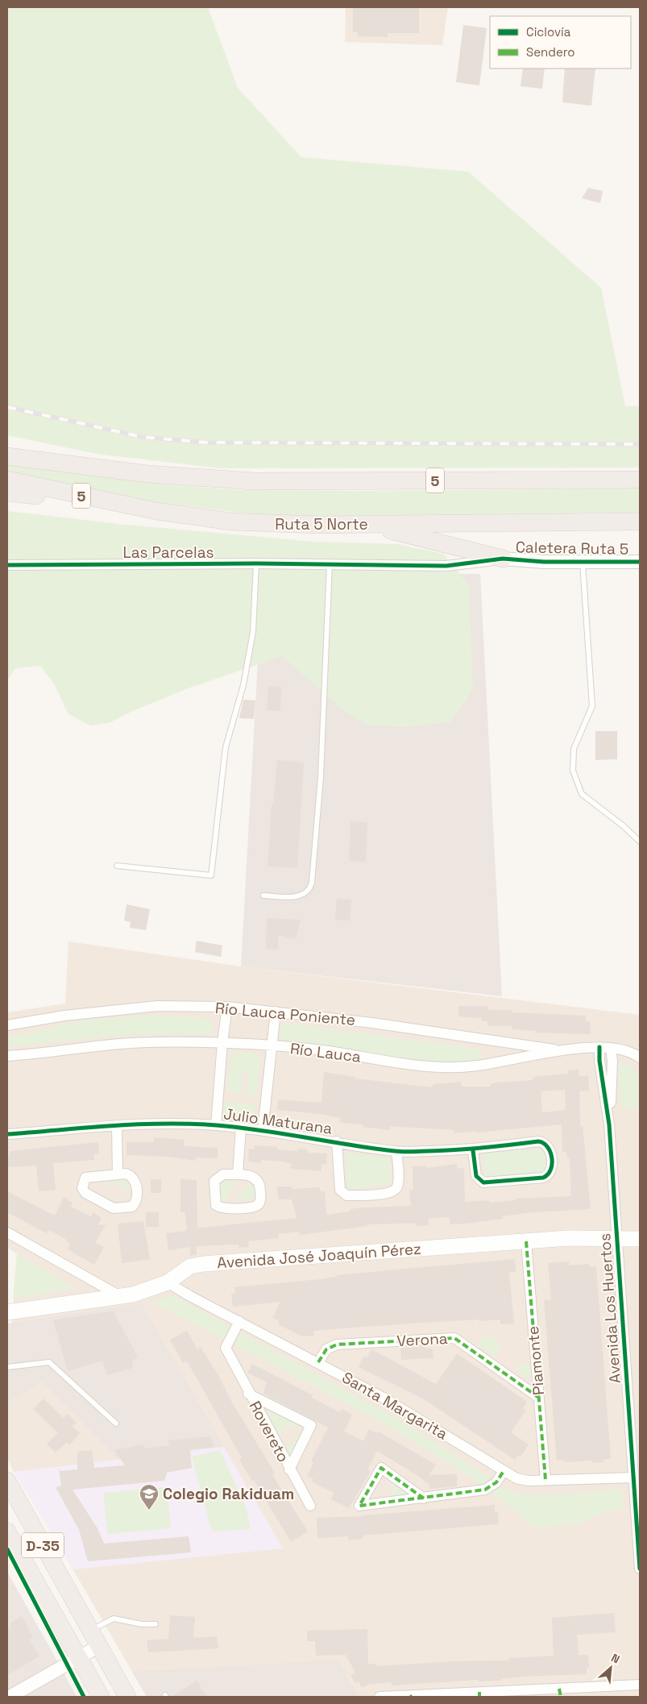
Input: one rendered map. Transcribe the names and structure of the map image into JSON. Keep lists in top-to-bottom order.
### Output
{
  "streets": {
    "highway": ["5", "Ruta 5 Norte", "D-35"],
    "main road": ["Avenida José Joaquín Pérez"],
    "street": [
      "Caletera Ruta 5",
      "Las Parcelas",
      "Río Lauca Poniente",
      "Río Lauca",
      "Julio Maturana",
      "Avenida Los Huertos",
      "Verona",
      "Piamonte",
      "Santa Margarita",
      "Rovereto"
    ]
  },
  "crossings": [
    ["Caletera Ruta 5", "Las Parcelas"],
    ["Río Lauca Poniente", "Río Lauca"],
    ["Río Lauca", "Avenida Los Huertos"],
    ["Avenida José Joaquín Pérez", "Avenida Los Huertos"],
    ["Avenida José Joaquín Pérez", "Piamonte"],
    ["Avenida José Joaquín Pérez", "Santa Margarita"],
    ["Avenida Los Huertos", "Santa Margarita"],
    ["Verona", "Piamonte"],
    ["Verona", "Santa Margarita"],
    ["Piamonte", "Santa Margarita"],
    ["Santa Margarita", "Rovereto"]
  ],
  "places": {
    "school or university": ["Colegio Rakiduam"]
  },
  "legend": ["Ciclovía", "Sendero"],
  "north": "top right"
}
